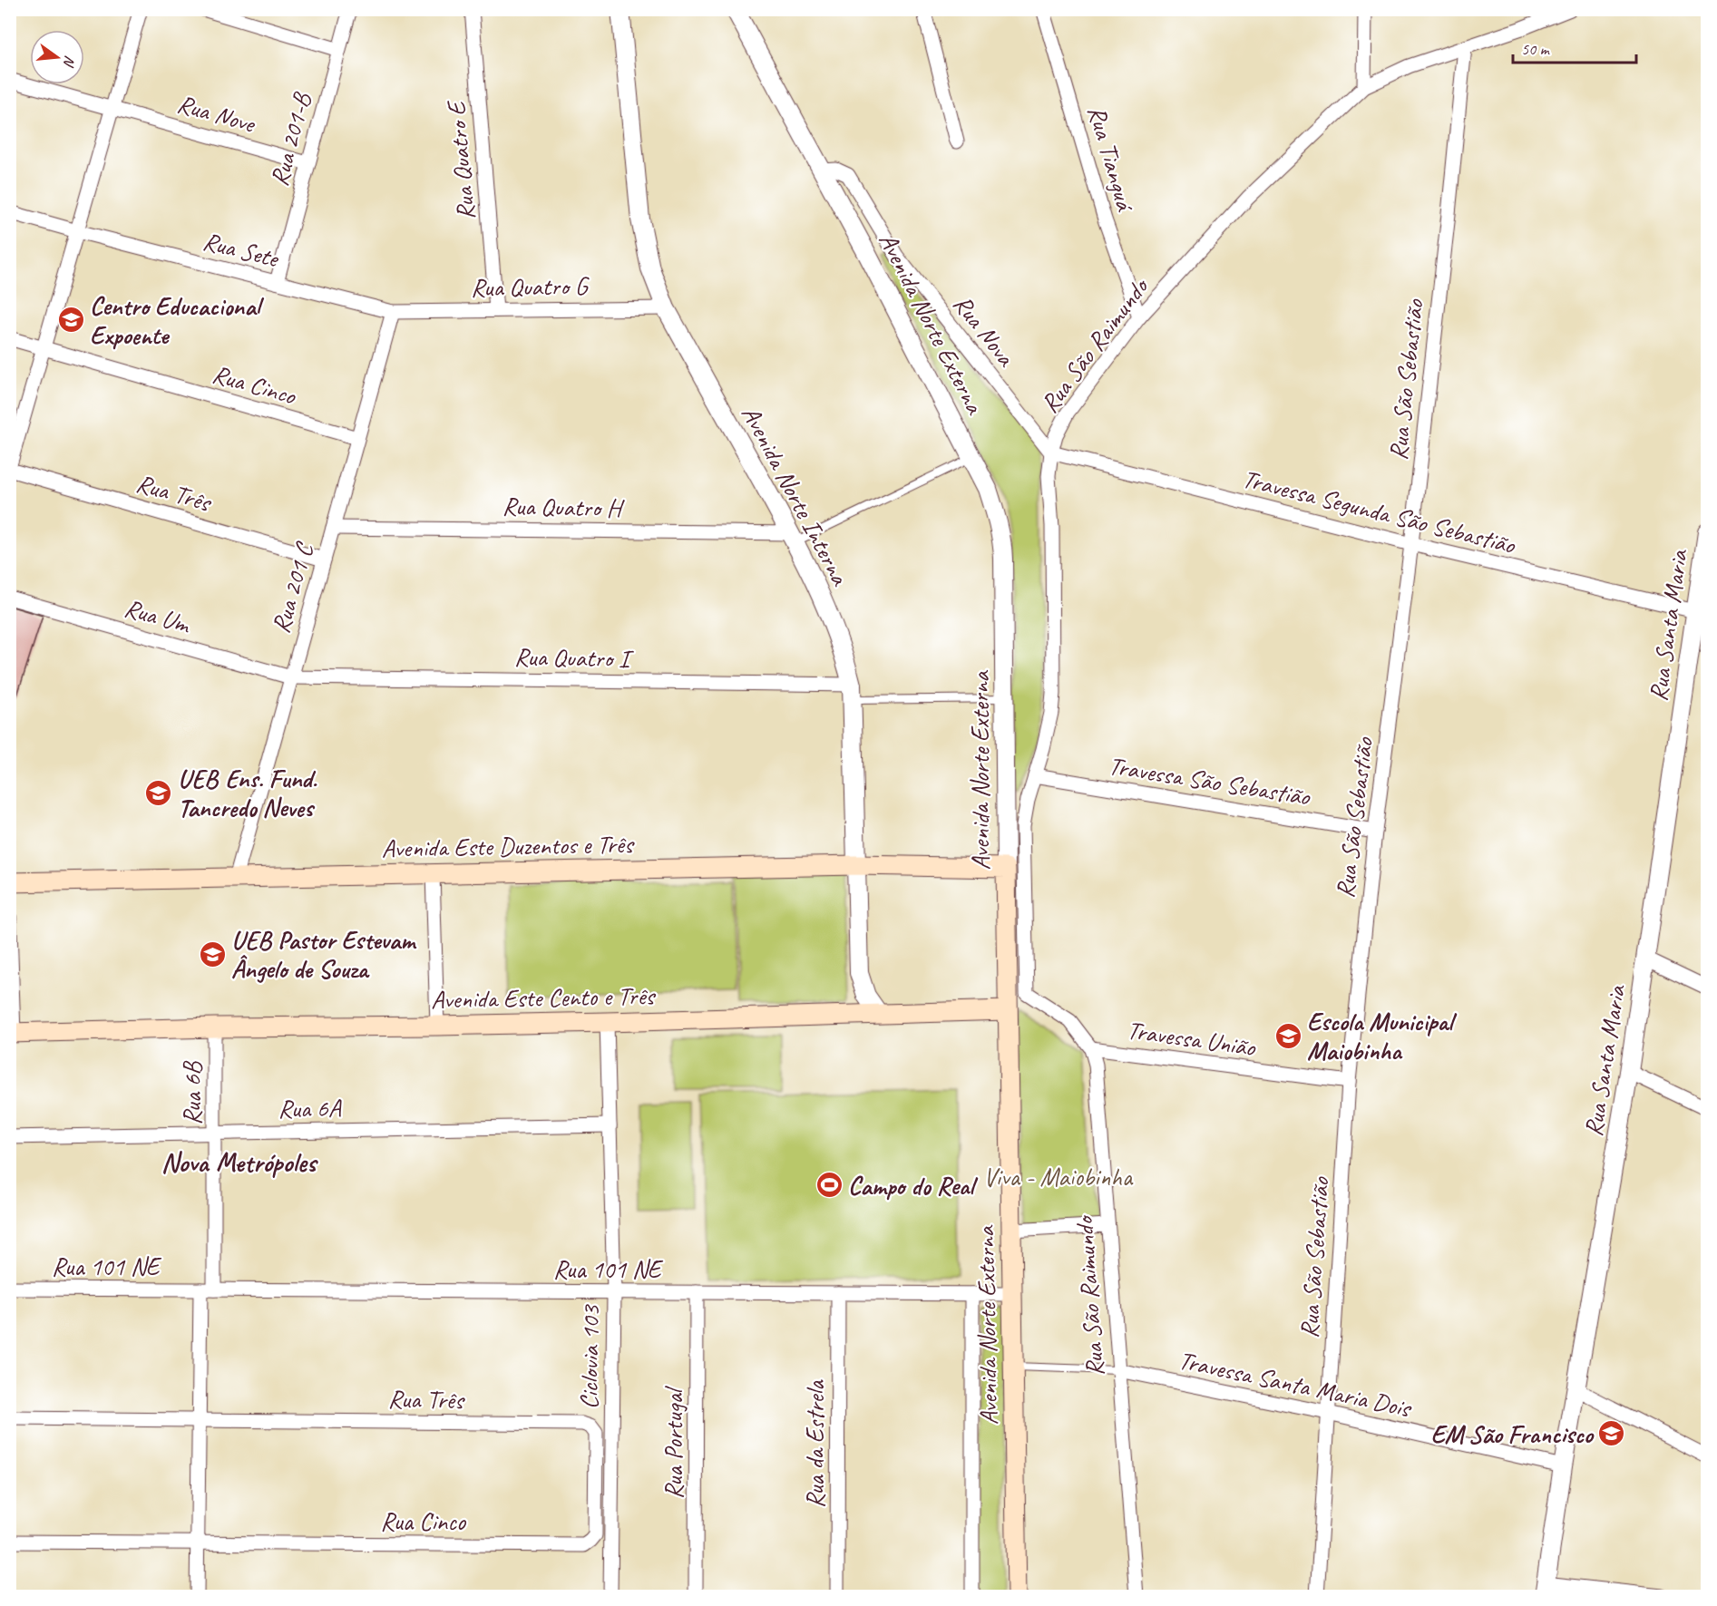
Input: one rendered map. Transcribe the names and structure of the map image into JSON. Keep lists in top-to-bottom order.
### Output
{
  "streets": {
    "main road": ["Avenida Norte Externa", "Avenida Este Duzentos e Três", "Avenida Este Cento e Três"],
    "street": [
      "Rua Nove",
      "Rua 201-B",
      "Rua Tianguá",
      "Rua Quatro E",
      "Rua Sete",
      "Rua Quatro G",
      "Rua Nova",
      "Rua São Raimundo",
      "Rua São Sebastião",
      "Rua Cinco",
      "Rua Três",
      "Avenida Norte Interna",
      "Rua Quatro H",
      "Travessa Segunda São Sebastião",
      "Rua 201 C",
      "Rua Um",
      "Rua Santa Maria",
      "Rua Quatro I",
      "Travessa São Sebastião",
      "Travessa União",
      "Rua 6B",
      "Rua 6A",
      "Rua 101 NE",
      "Ciclovia 103",
      "Travessa Santa Maria Dois",
      "Rua Portugal",
      "Rua da Estrela"
    ]
  },
  "crossings": [
    ["Rua Nove", "Rua 201-B"],
    ["Rua 201-B", "Rua Sete"],
    ["Rua Tianguá", "Rua São Raimundo"],
    ["Rua Quatro E", "Rua Quatro G"],
    ["Rua Sete", "Rua Quatro G"],
    ["Rua Sete", "Rua 201 C"],
    ["Rua Quatro G", "Avenida Norte Interna"],
    ["Rua Quatro G", "Rua 201 C"],
    ["Avenida Norte Externa", "Rua Nova"],
    ["Avenida Norte Externa", "Avenida Este Duzentos e Três"],
    ["Avenida Norte Externa", "Avenida Este Cento e Três"],
    ["Avenida Norte Externa", "Rua 101 NE"],
    ["Avenida Norte Externa", "Travessa Santa Maria Dois"],
    ["Rua Nova", "Rua São Raimundo"],
    ["Rua Nova", "Travessa Segunda São Sebastião"],
    ["Rua São Raimundo", "Rua São Sebastião"],
    ["Rua São Raimundo", "Travessa Segunda São Sebastião"],
    ["Rua São Raimundo", "Travessa São Sebastião"],
    ["Rua São Raimundo", "Travessa União"],
    ["Rua São Raimundo", "Travessa Santa Maria Dois"],
    ["Rua São Sebastião", "Travessa Segunda São Sebastião"],
    ["Rua São Sebastião", "Travessa São Sebastião"],
    ["Rua São Sebastião", "Travessa União"],
    ["Rua São Sebastião", "Travessa Santa Maria Dois"],
    ["Rua Cinco", "Rua Três"],
    ["Rua Cinco", "Rua 201 C"],
    ["Rua Três", "Rua 201 C"],
    ["Avenida Norte Interna", "Rua Quatro H"],
    ["Avenida Norte Interna", "Rua Quatro I"],
    ["Avenida Norte Interna", "Avenida Este Duzentos e Três"],
    ["Avenida Norte Interna", "Avenida Este Cento e Três"],
    ["Rua Quatro H", "Rua 201 C"],
    ["Travessa Segunda São Sebastião", "Rua Santa Maria"],
    ["Rua 201 C", "Rua Um"],
    ["Rua 201 C", "Rua Quatro I"],
    ["Rua 201 C", "Avenida Este Duzentos e Três"],
    ["Rua Um", "Rua Quatro I"],
    ["Rua Santa Maria", "Travessa Santa Maria Dois"],
    ["Avenida Este Cento e Três", "Rua 6B"],
    ["Avenida Este Cento e Três", "Ciclovia 103"],
    ["Rua 6B", "Rua 6A"],
    ["Rua 6B", "Rua 101 NE"],
    ["Rua 6A", "Ciclovia 103"],
    ["Rua 101 NE", "Ciclovia 103"],
    ["Rua 101 NE", "Rua Portugal"],
    ["Rua 101 NE", "Rua da Estrela"]
  ],
  "districts": ["Nova Metrópoles"],
  "parks": ["Viva - Maiobinha"],
  "places": {
    "school or university": [
      "Centro Educacional Expoente",
      "UEB Ens. Fund. Tancredo Neves",
      "UEB Pastor Estevam Ângelo de Souza",
      "Escola Municipal Maiobinha",
      "EM São Francisco"
    ],
    "sports": ["Campo do Real"]
  },
  "scale_bar": "50 m",
  "north": "right"
}
